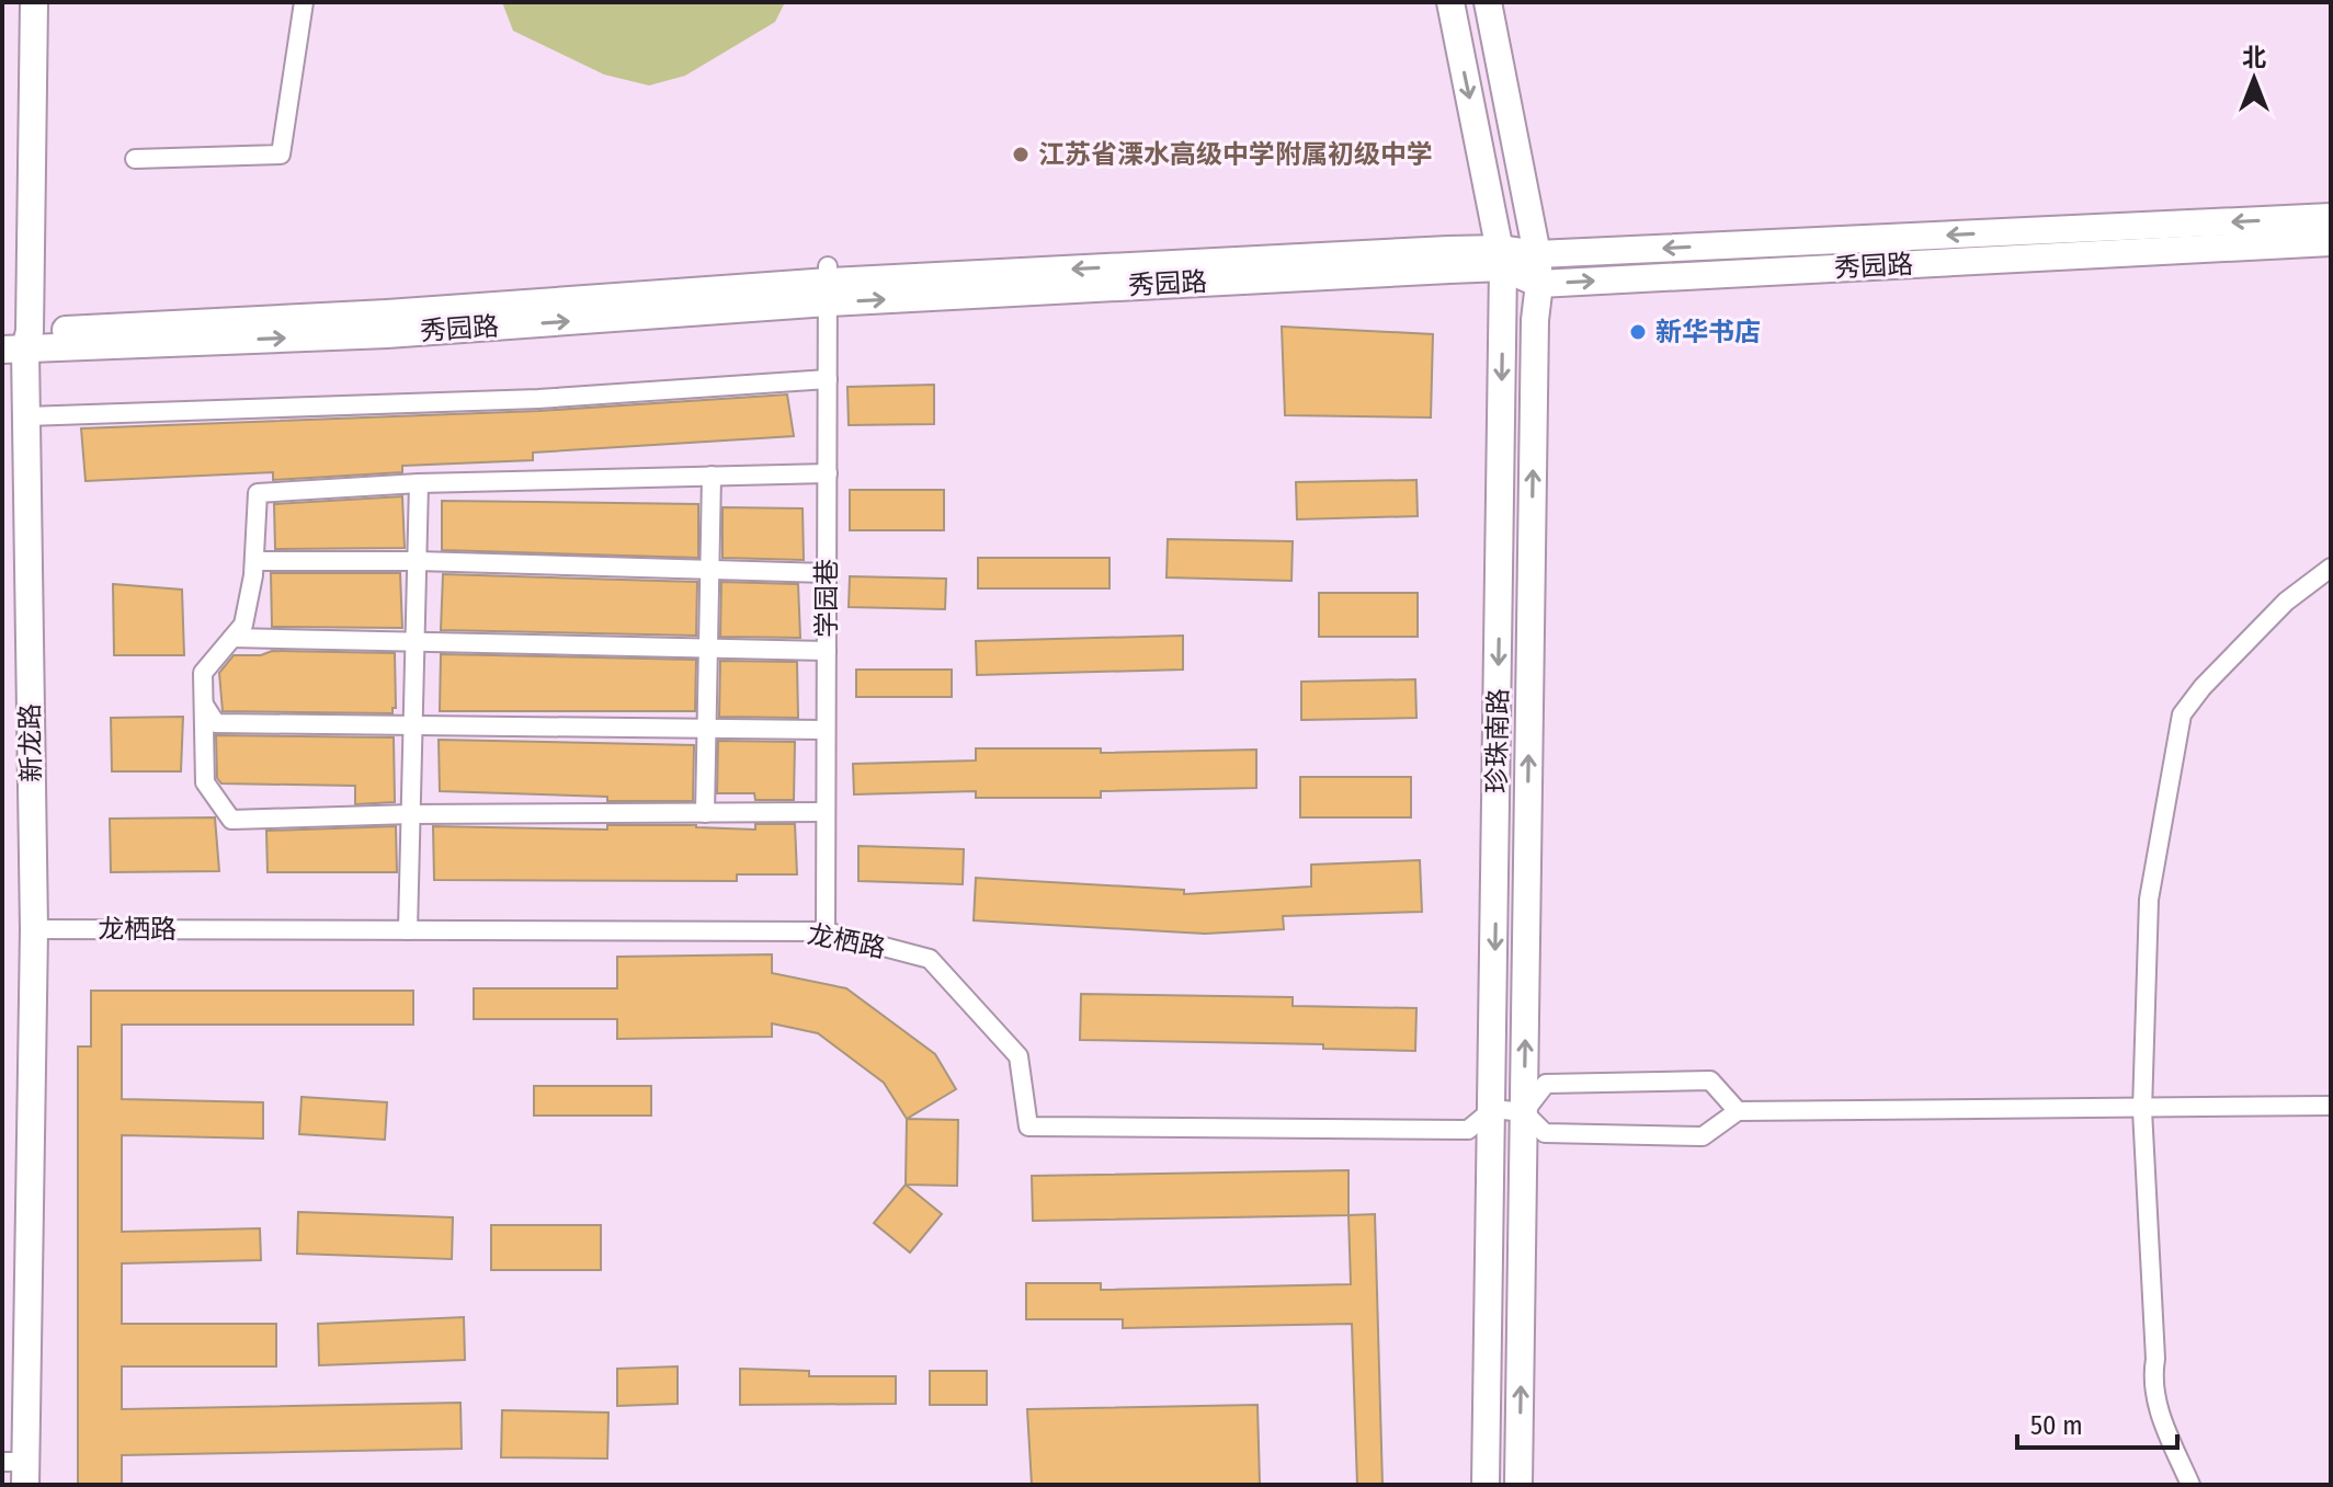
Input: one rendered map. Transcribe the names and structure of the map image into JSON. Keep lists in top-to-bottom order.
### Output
{
  "streets": {
    "street": [
      "秀园路",
      "学园巷",
      "珍珠南路",
      "新龙路",
      "龙栖路"
    ]
  },
  "crossings": [
    ["秀园路", "学园巷"],
    ["秀园路", "珍珠南路"],
    ["秀园路", "新龙路"],
    ["学园巷", "龙栖路"],
    ["珍珠南路", "龙栖路"],
    ["新龙路", "龙栖路"]
  ],
  "places": ["江苏省溧水高级中学附属初级中学", "新华书店"],
  "scale_bar": "50 m",
  "north": "top"
}
